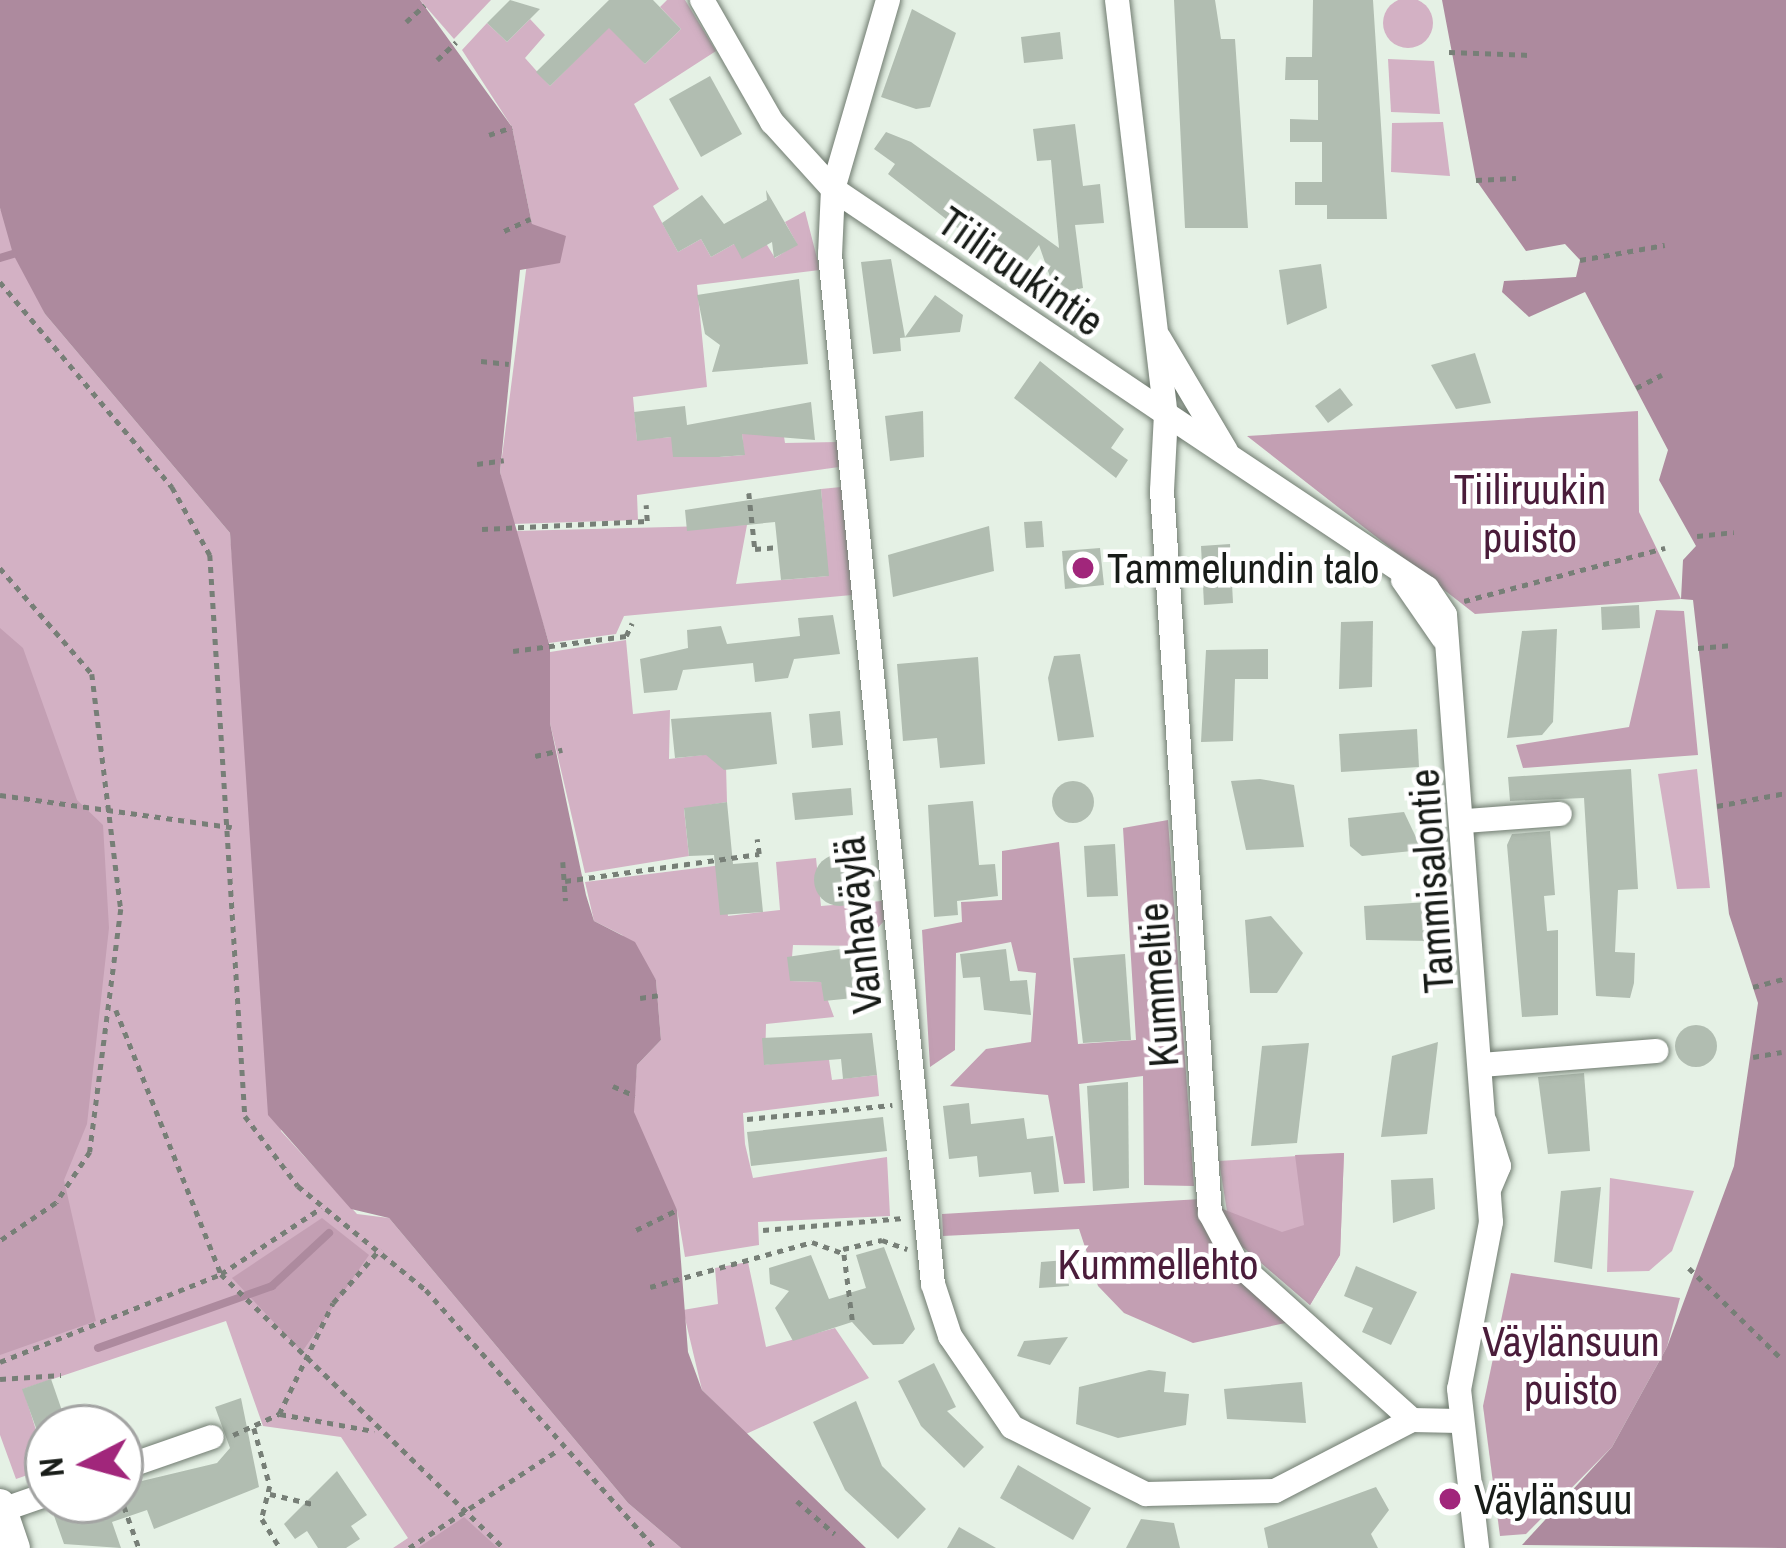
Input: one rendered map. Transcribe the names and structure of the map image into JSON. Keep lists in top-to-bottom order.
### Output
{
  "streets": {
    "street": [
      "Tiiliruukintie",
      "Tammisalontie",
      "Vanhaväylä",
      "Kummeltie"
    ]
  },
  "crossings": [
    ["Tiiliruukintie", "Tammisalontie"],
    ["Tiiliruukintie", "Vanhaväylä"],
    ["Tiiliruukintie", "Kummeltie"],
    ["Tammisalontie", "Kummeltie"],
    ["Vanhaväylä", "Kummeltie"]
  ],
  "parks": ["Tiiliruukin puisto", "Kummellehto", "Väylänsuun puisto"],
  "places": ["Tammelundin talo", "Väylänsuu"],
  "north": "left"
}
